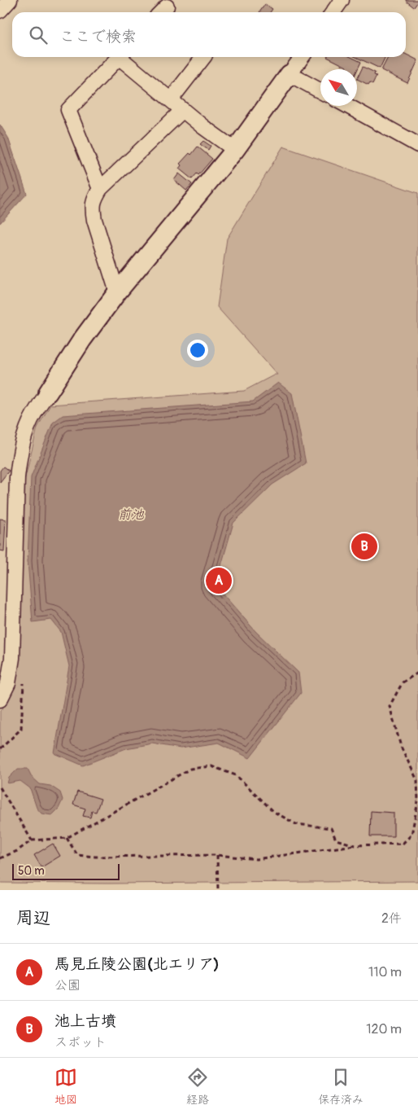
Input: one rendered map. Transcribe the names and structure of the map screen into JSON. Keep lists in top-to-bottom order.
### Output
{
  "water": ["前池"],
  "scale_bar": "50 m",
  "north": "top left",
  "page": {
    "search": "ここで検索",
    "pins": ["B", "A"],
    "scale": "50 m",
    "heading": ["周辺", "2件"],
    "list": [
      {
        "mark": "A",
        "name": "馬見丘陵公園(北エリア)",
        "note": "公園",
        "value": "110 m"
      },
      {
        "mark": "B",
        "name": "池上古墳",
        "note": "スポット",
        "value": "120 m"
      }
    ],
    "nav": ["地図", "経路", "保存済み"]
  }
}
